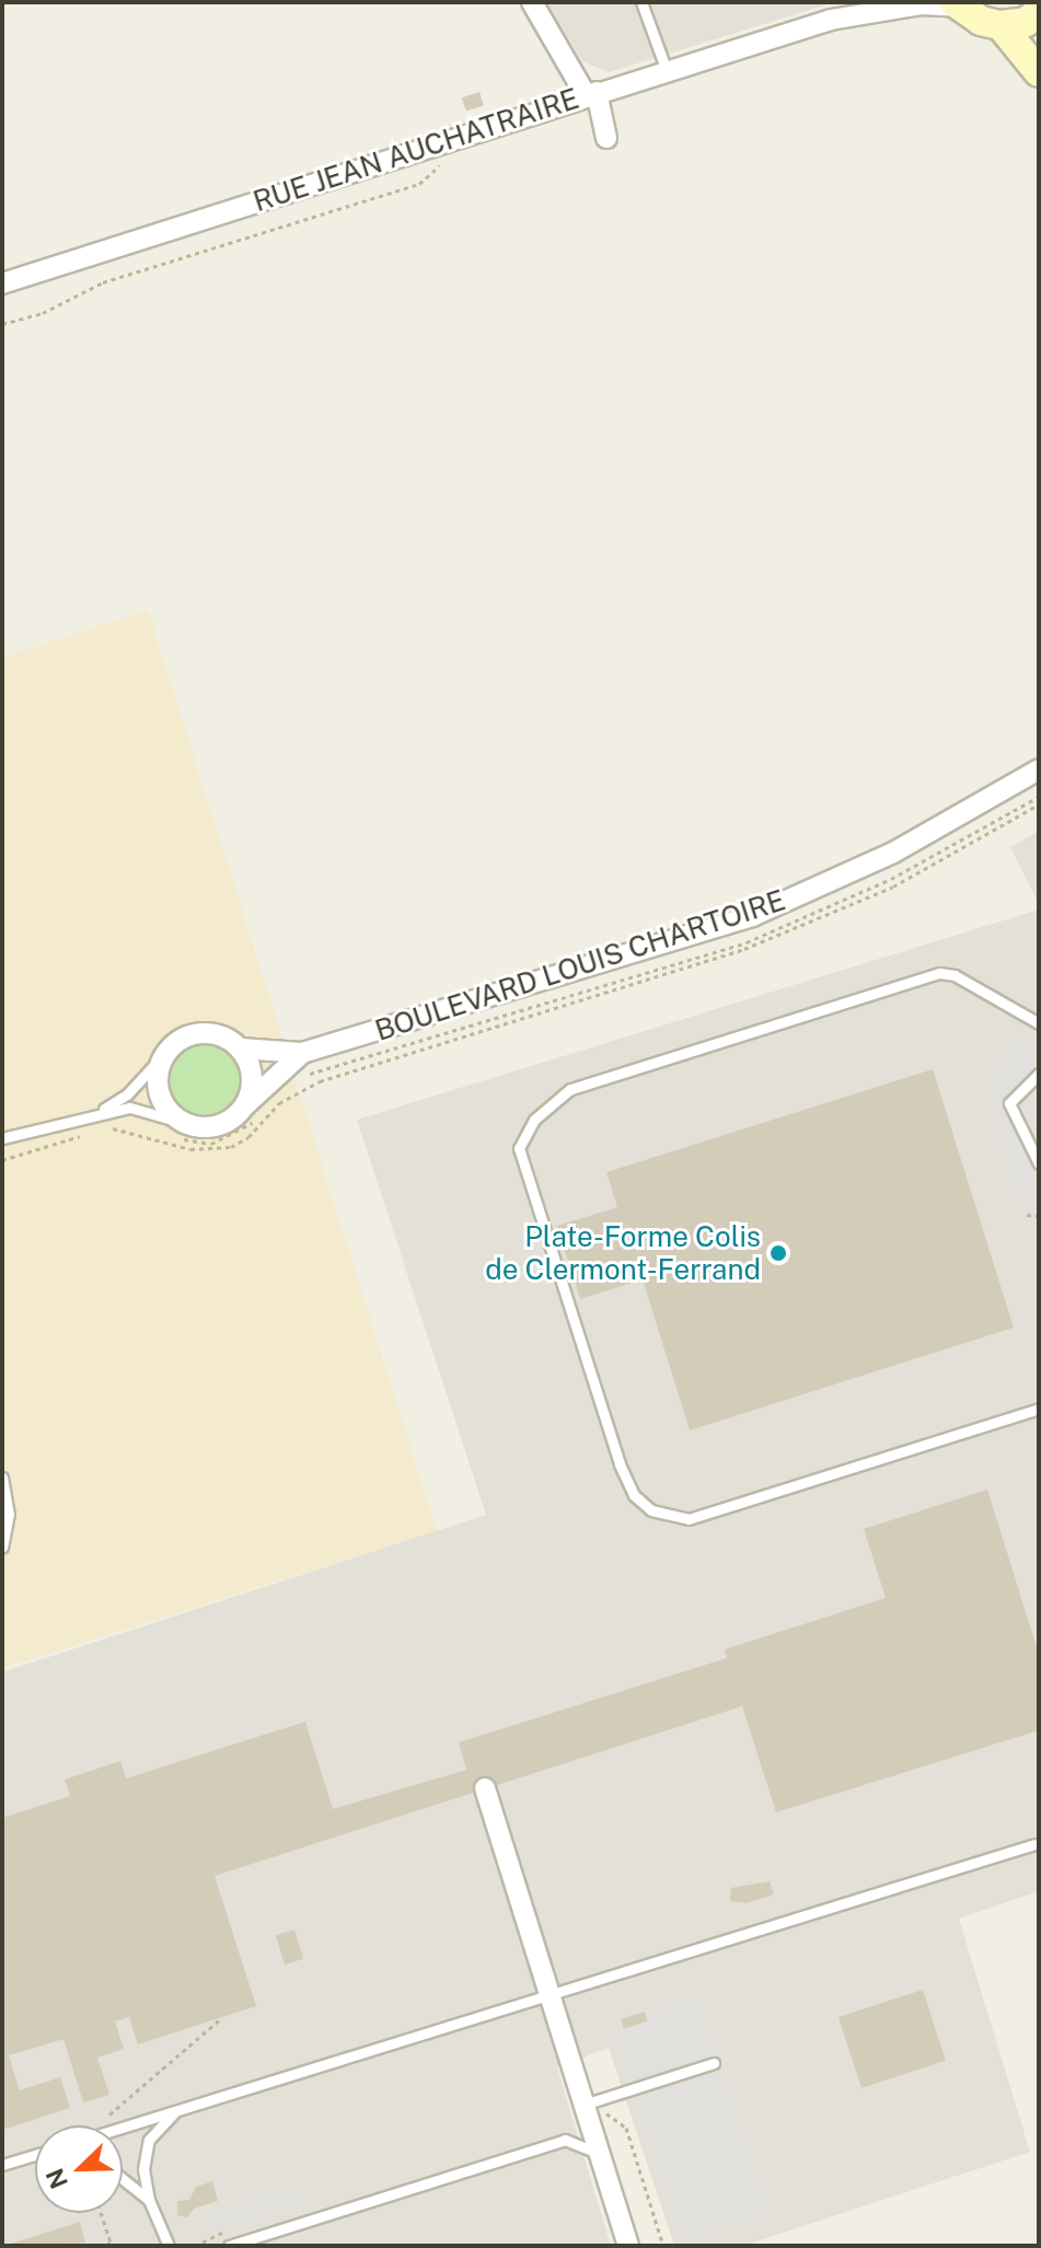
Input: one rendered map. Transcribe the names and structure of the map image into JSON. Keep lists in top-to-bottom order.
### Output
{
  "streets": {
    "street": ["RUE JEAN AUCHATRAIRE", "BOULEVARD LOUIS CHARTOIRE"]
  },
  "places": ["Plate-Forme Colis de Clermont-Ferrand"],
  "north": "bottom left"
}
